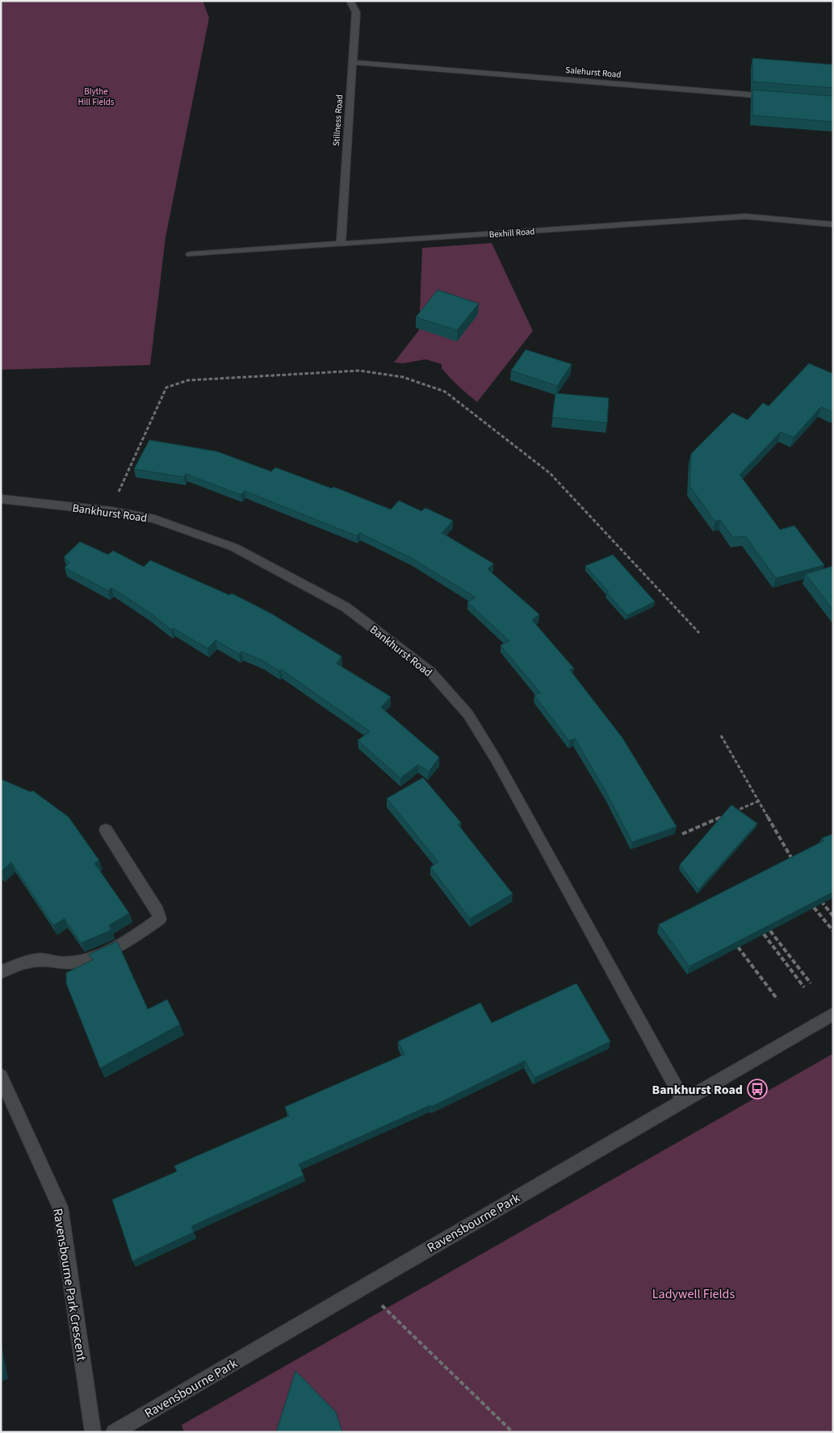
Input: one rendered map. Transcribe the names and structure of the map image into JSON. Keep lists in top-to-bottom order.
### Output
{
  "streets": {
    "street": [
      "Salehurst Road",
      "Stillness Road",
      "Bexhill Road",
      "Bankhurst Road",
      "Ravensbourne Park",
      "Ravensbourne Park Crescent"
    ]
  },
  "crossings": [
    ["Salehurst Road", "Stillness Road"],
    ["Stillness Road", "Bexhill Road"],
    ["Bankhurst Road", "Ravensbourne Park"]
  ],
  "parks": ["Blythe Hill Fields", "Ladywell Fields"],
  "places": {
    "bus stop": ["Bankhurst Road"]
  }
}
